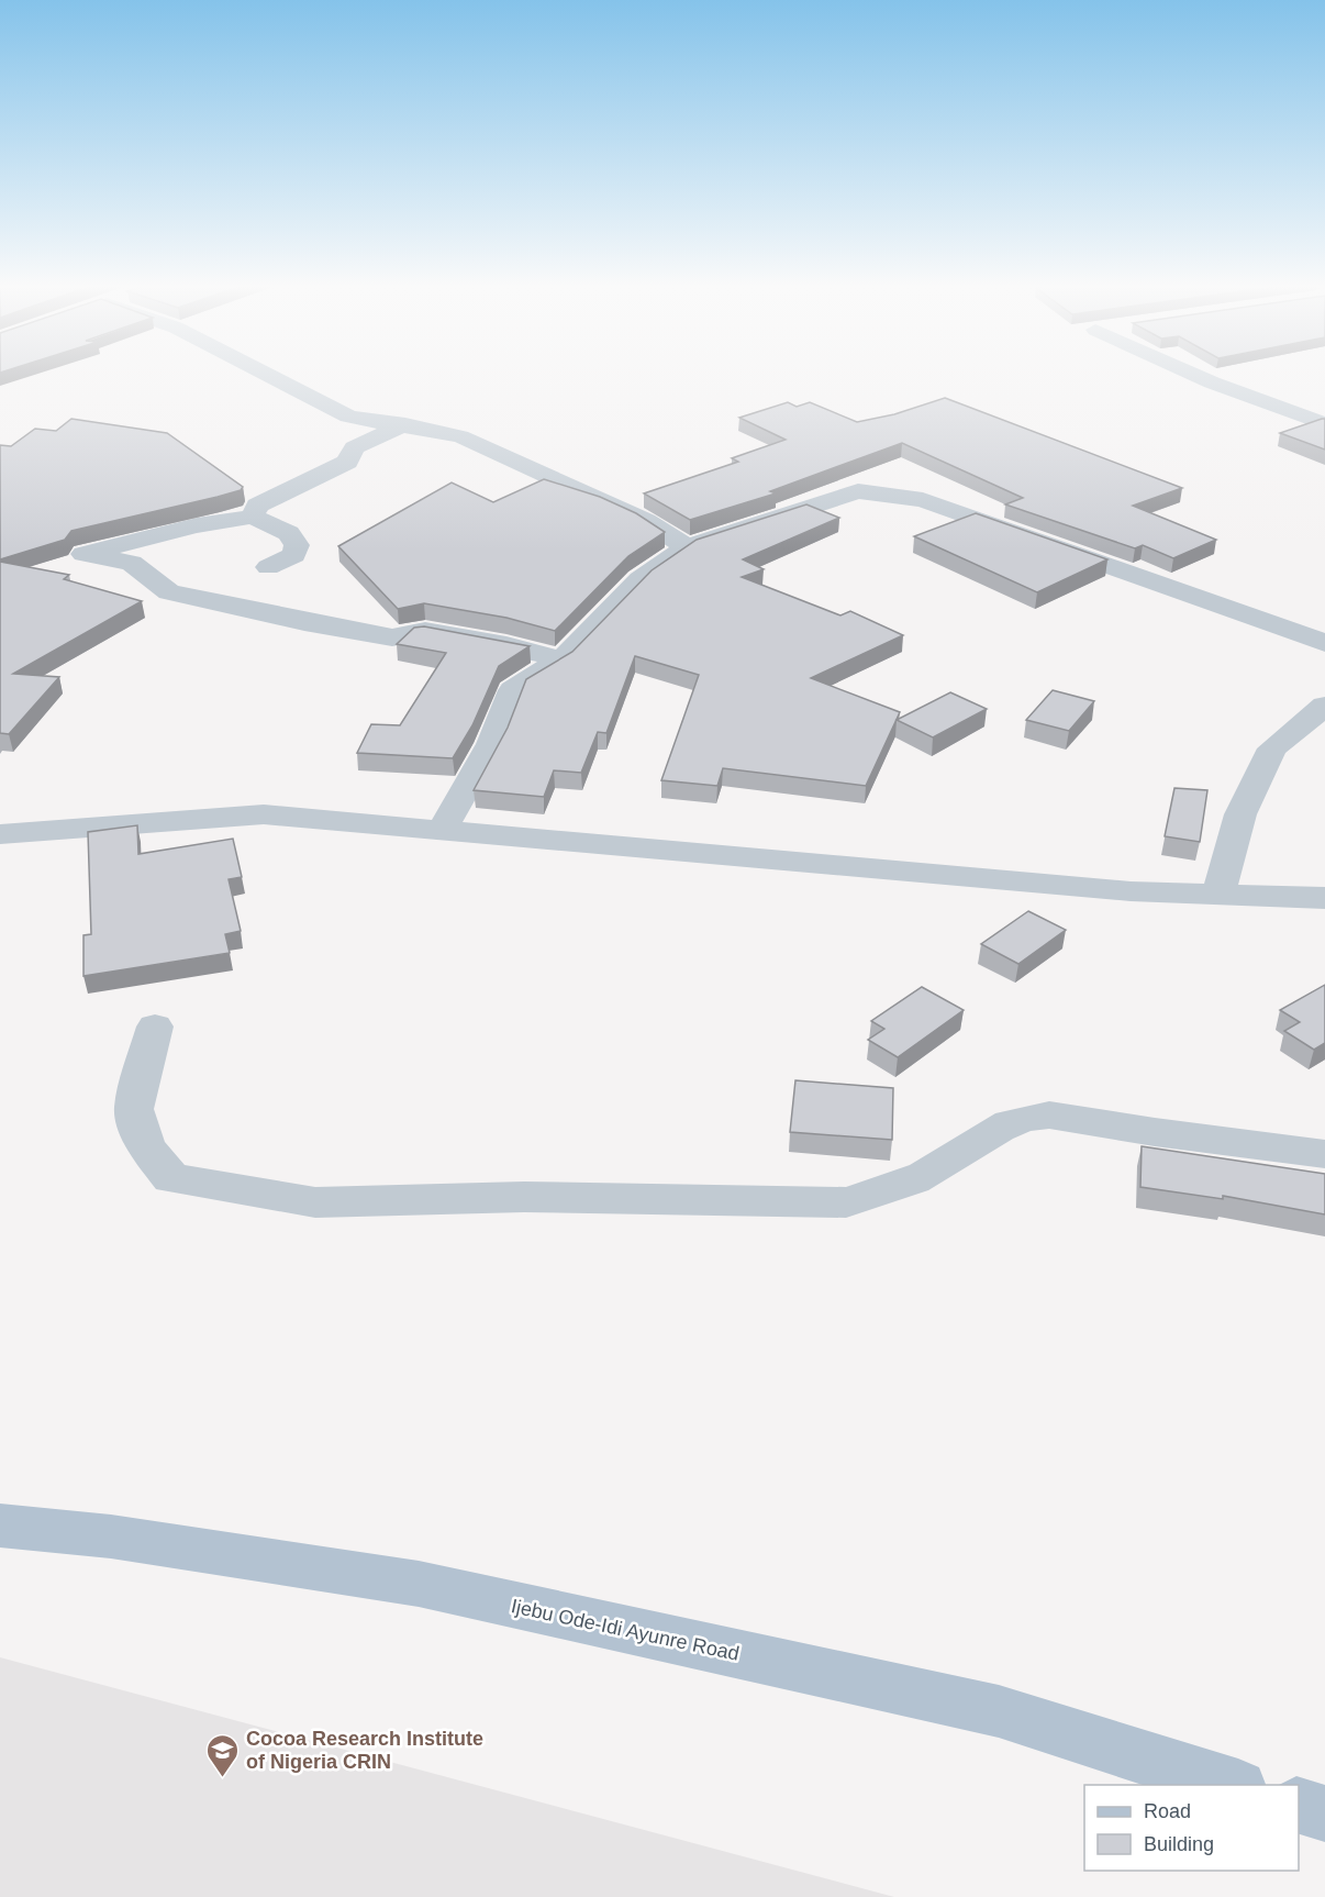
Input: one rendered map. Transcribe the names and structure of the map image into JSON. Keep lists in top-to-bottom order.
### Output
{
  "streets": {
    "main road": ["Ijebu Ode-Idi Ayunre Road"]
  },
  "places": {
    "school or university": ["Cocoa Research Institute of Nigeria CRIN"]
  },
  "legend": ["Road", "Building"]
}
